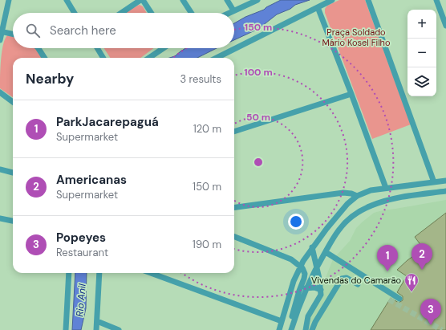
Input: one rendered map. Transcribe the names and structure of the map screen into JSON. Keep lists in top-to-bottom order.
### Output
{
  "water": ["Rio Anil"],
  "parks": ["Praça Soldado Mário Kosel Filho"],
  "places": {
    "restaurant": ["Vivendas do Camarão"]
  },
  "page": {
    "map_buttons": ["+", "−"],
    "search": "Search here",
    "heading": ["Nearby", "3 results"],
    "list": [
      {
        "mark": "1",
        "name": "ParkJacarepaguá",
        "note": "Supermarket",
        "value": "120 m"
      },
      {
        "mark": "2",
        "name": "Americanas",
        "note": "Supermarket",
        "value": "150 m"
      },
      {
        "mark": "3",
        "name": "Popeyes",
        "note": "Restaurant",
        "value": "190 m"
      }
    ],
    "pins": ["2", "1", "3"]
  },
  "rings": ["150 m", "100 m", "50 m"]
}
